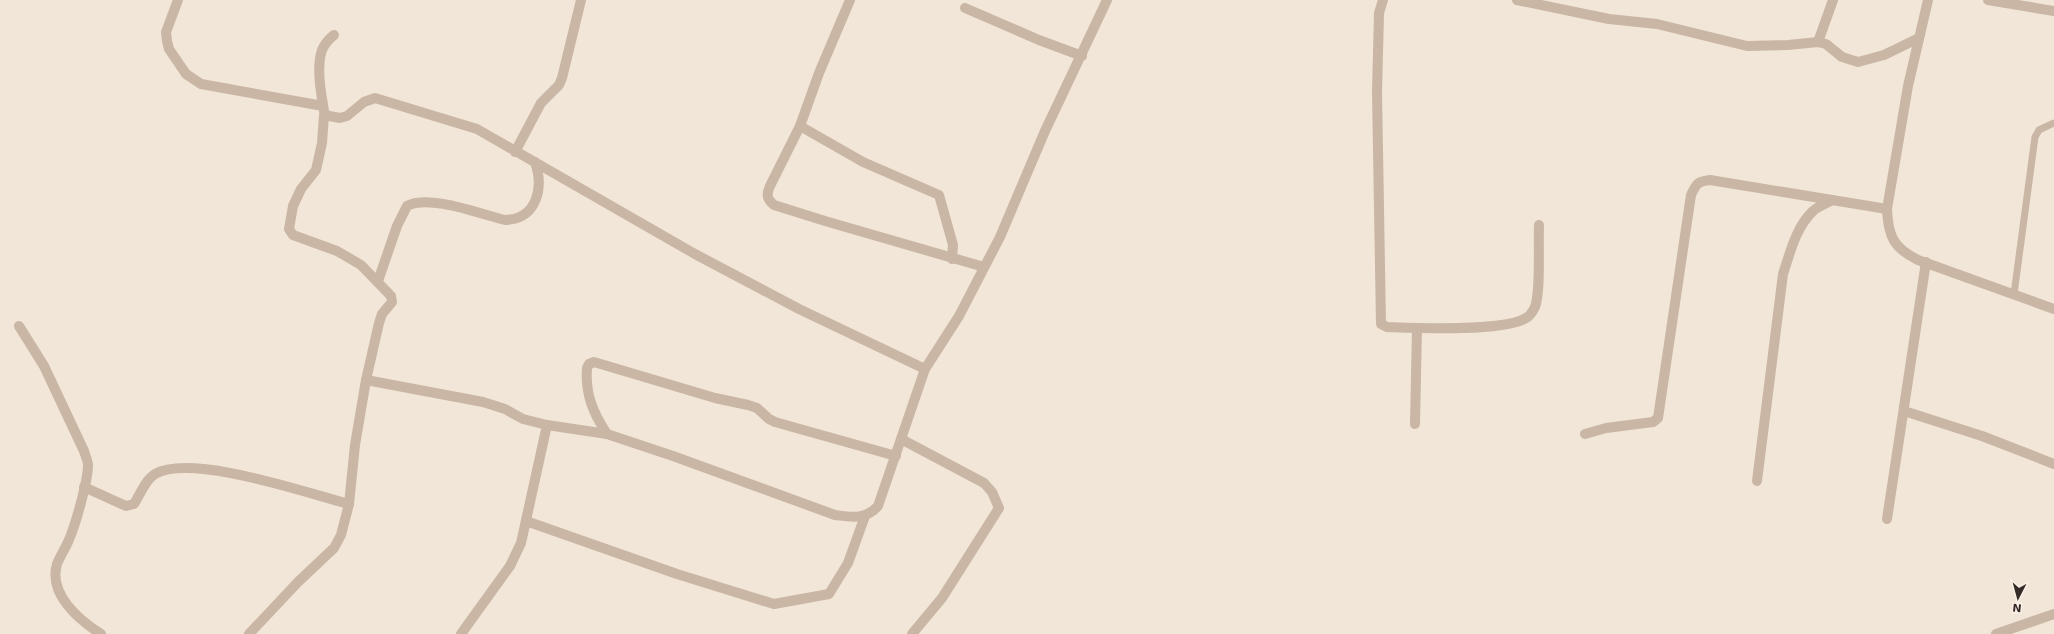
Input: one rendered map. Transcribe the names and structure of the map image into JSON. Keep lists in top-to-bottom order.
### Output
{
  "north": "bottom"
}
